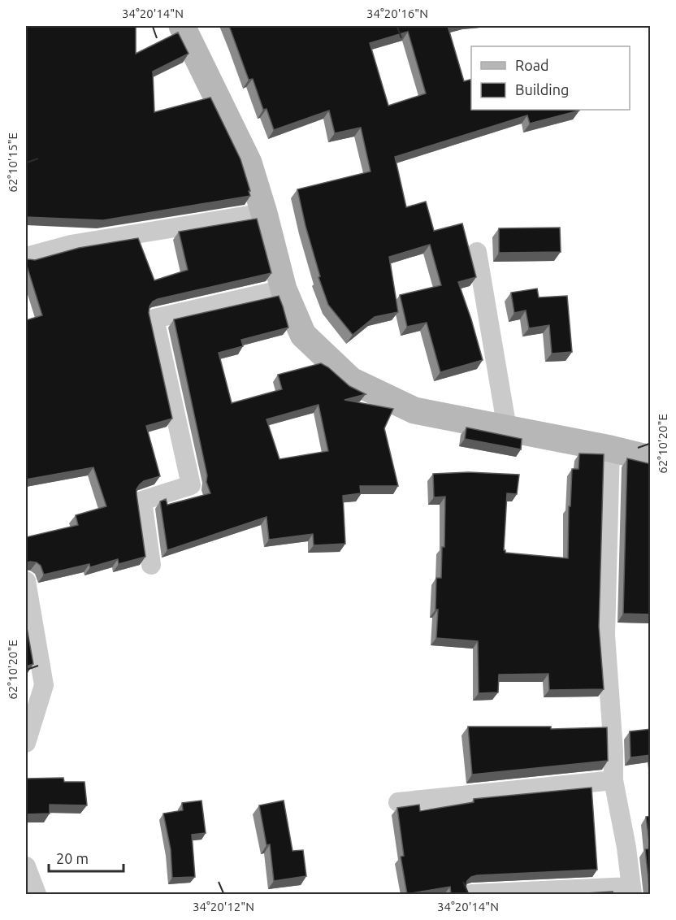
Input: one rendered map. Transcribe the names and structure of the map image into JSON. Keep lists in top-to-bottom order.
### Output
{
  "legend": ["Road", "Building"],
  "scale_bar": "20 m",
  "coordinates": [
    "34°20'14\"N",
    "34°20'16\"N",
    "62°10'15\"E",
    "62°10'20\"E",
    "34°20'12\"N"
  ]
}
